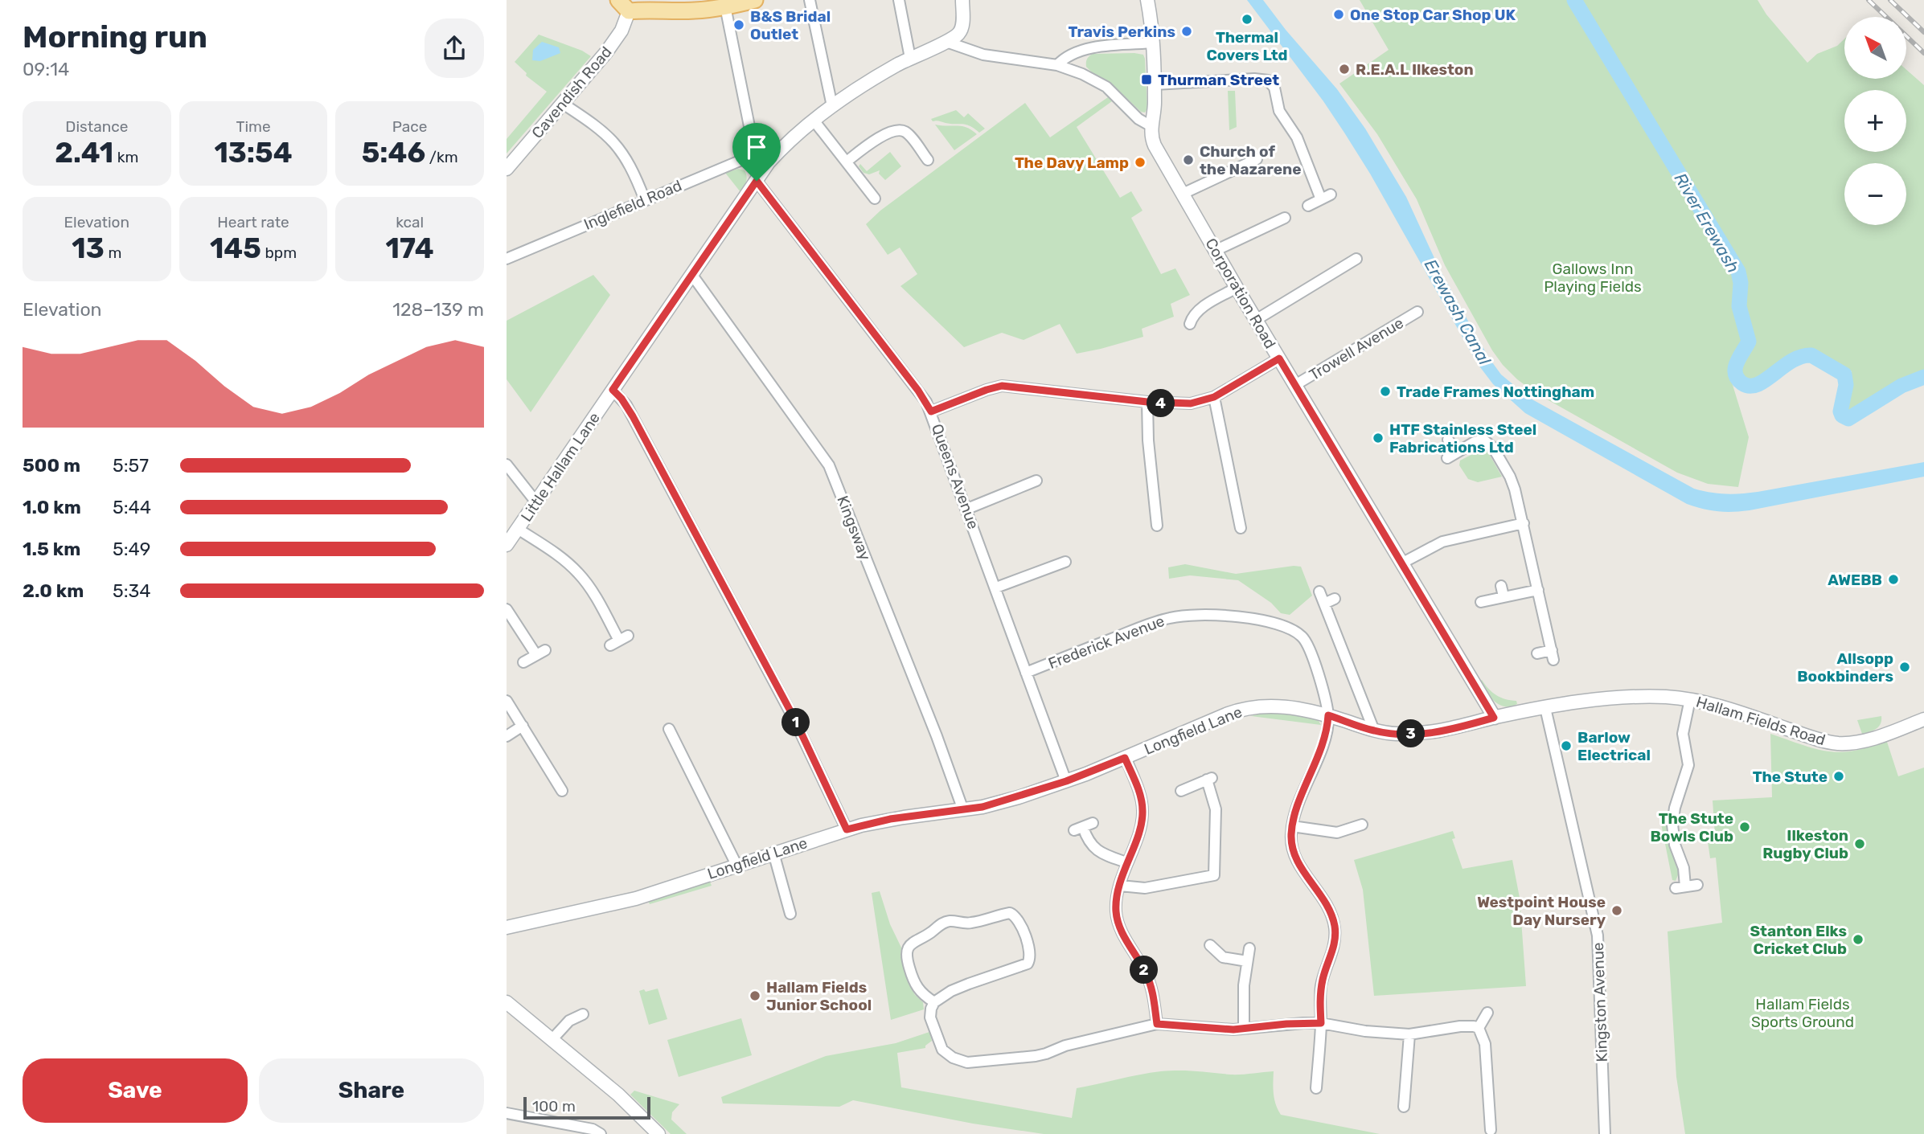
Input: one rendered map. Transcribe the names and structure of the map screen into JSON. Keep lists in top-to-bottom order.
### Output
{
  "streets": {
    "street": [
      "Cavendish Road",
      "Inglefield Road",
      "Corporation Road",
      "Trowell Avenue",
      "Little Hallam Lane",
      "Queens Avenue",
      "Kingsway",
      "Frederick Avenue",
      "Hallam Fields Road",
      "Longfield Lane",
      "Kingston Avenue"
    ]
  },
  "crossings": [
    ["Corporation Road", "Trowell Avenue"],
    ["Corporation Road", "Hallam Fields Road"],
    ["Corporation Road", "Longfield Lane"],
    ["Little Hallam Lane", "Queens Avenue"],
    ["Little Hallam Lane", "Kingsway"],
    ["Queens Avenue", "Frederick Avenue"],
    ["Queens Avenue", "Longfield Lane"],
    ["Kingsway", "Longfield Lane"],
    ["Frederick Avenue", "Longfield Lane"],
    ["Hallam Fields Road", "Longfield Lane"],
    ["Hallam Fields Road", "Kingston Avenue"]
  ],
  "water": ["River Erewash", "Erewash Canal"],
  "parks": ["Gallows Inn Playing Fields", "Hallam Fields Sports Ground"],
  "places": {
    "other": [
      "One Stop Car Shop UK",
      "Thermal Covers Ltd",
      "B&S Bridal Outlet",
      "Travis Perkins",
      "R.E.A.L Ilkeston",
      "Church of the Nazarene",
      "The Davy Lamp",
      "Trade Frames Nottingham",
      "HTF Stainless Steel Fabrications Ltd",
      "AWEBB",
      "Allsopp Bookbinders",
      "Barlow Electrical",
      "The Stute",
      "The Stute Bowls Club",
      "Ilkeston Rugby Club",
      "Westpoint House Day Nursery",
      "Stanton Elks Cricket Club",
      "Hallam Fields Junior School"
    ],
    "transit": ["Thurman Street"]
  },
  "scale_bar": "100 m",
  "north": "top left",
  "page": {
    "heading": ["Morning run", "09:14"],
    "map_buttons": ["+", "−"],
    "stats": [
      ["Distance", "2.41 km"],
      ["Time", "13:54"],
      ["Pace", "5:46 /km"],
      ["Elevation", "13 m"],
      ["Heart rate", "145 bpm"],
      ["kcal", "174"]
    ],
    "chart": ["Elevation", "128–139 m"],
    "pins": [
      "4",
      "1",
      "3",
      "2"
    ],
    "list": [
      {
        "name": "500 m",
        "note": "5:57"
      },
      {
        "name": "1.0 km",
        "note": "5:44"
      },
      {
        "name": "1.5 km",
        "note": "5:49"
      },
      {
        "name": "2.0 km",
        "note": "5:34"
      }
    ],
    "buttons": ["Save", "Share"],
    "scale": "100 m"
  }
}
